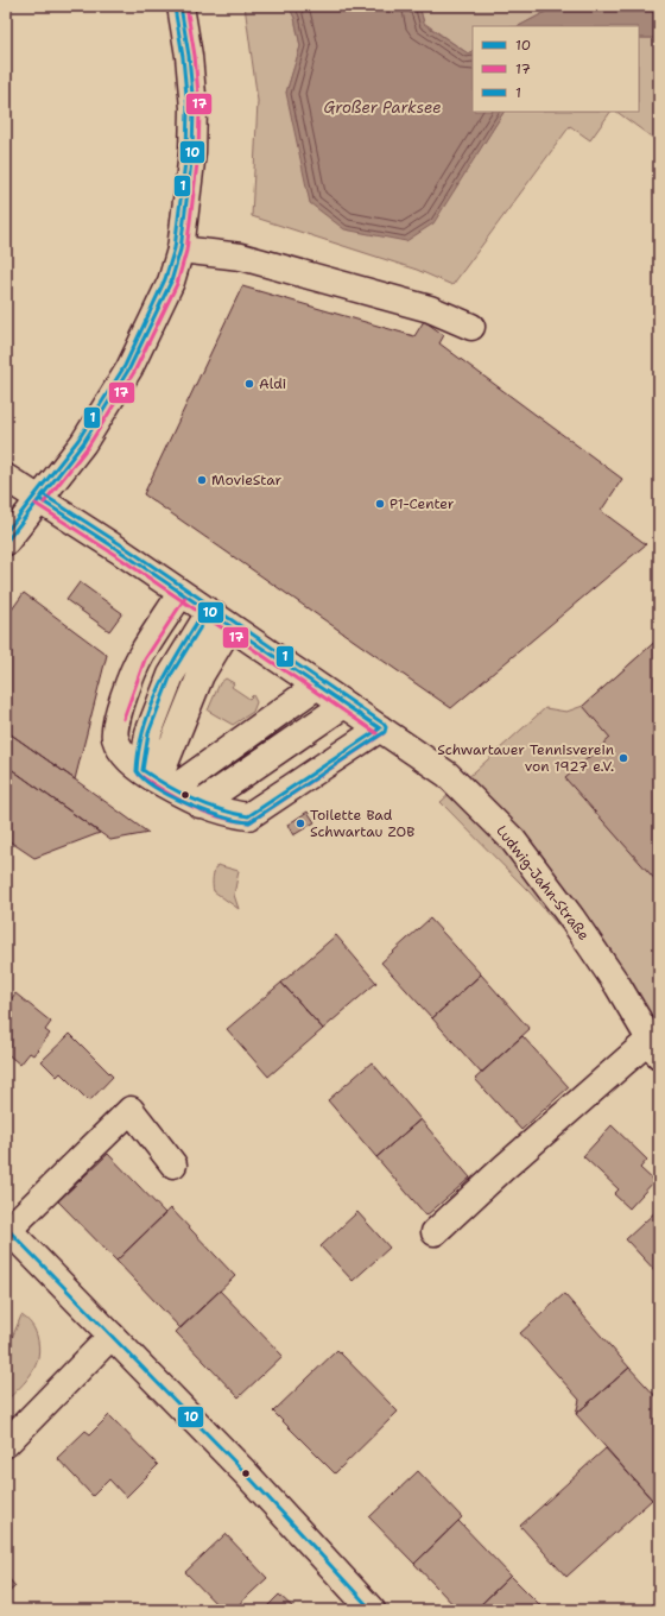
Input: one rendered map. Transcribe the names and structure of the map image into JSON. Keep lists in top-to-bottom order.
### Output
{
  "streets": {
    "main road": ["Ludwig-Jahn-Straße"]
  },
  "water": ["Großer Parksee"],
  "places": [
    "Aldi",
    "MovieStar",
    "P1-Center",
    "Schwartauer Tennisverein von 1927 e.V.",
    "Toilette Bad Schwartau ZOB"
  ],
  "lines": ["transit line 10", "transit line 17", "transit line 1"],
  "legend": ["10", "17", "1"]
}
